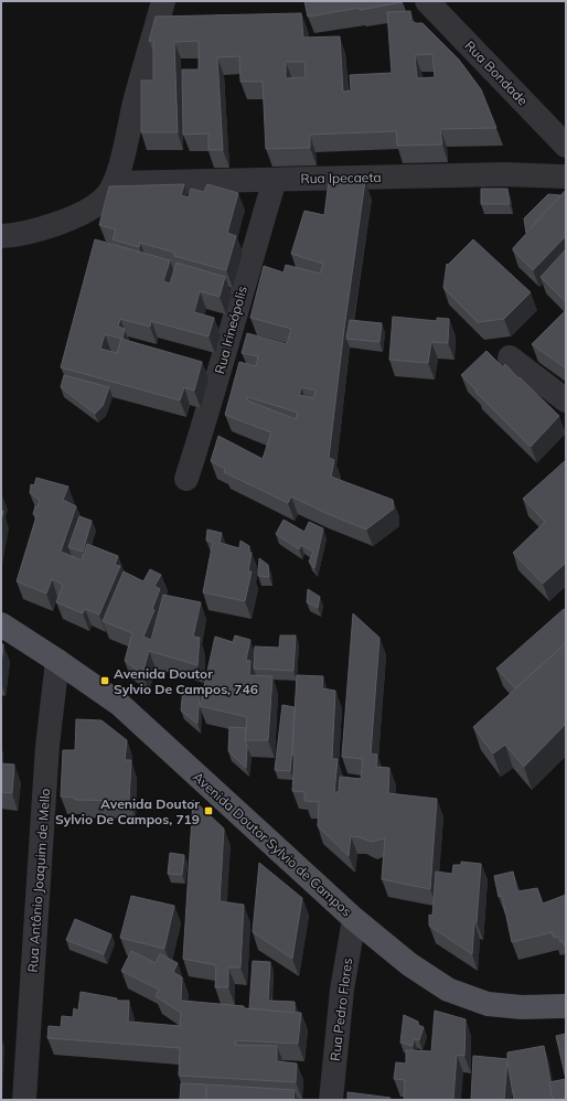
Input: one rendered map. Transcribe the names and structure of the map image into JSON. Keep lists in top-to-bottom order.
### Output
{
  "streets": {
    "main road": ["Avenida Doutor Sylvio de Campos"],
    "street": [
      "Rua Bondade",
      "Rua Ipecaeta",
      "Rua Irineópolis",
      "Rua Antônio Joaquim de Mello",
      "Rua Pedro Flores"
    ]
  },
  "crossings": [
    ["Rua Ipecaeta", "Rua Irineópolis"],
    ["Avenida Doutor Sylvio de Campos", "Rua Antônio Joaquim de Mello"],
    ["Avenida Doutor Sylvio de Campos", "Rua Pedro Flores"]
  ],
  "places": {
    "transit": ["Avenida Doutor Sylvio De Campos, 746", "Avenida Doutor Sylvio De Campos, 719"]
  }
}
